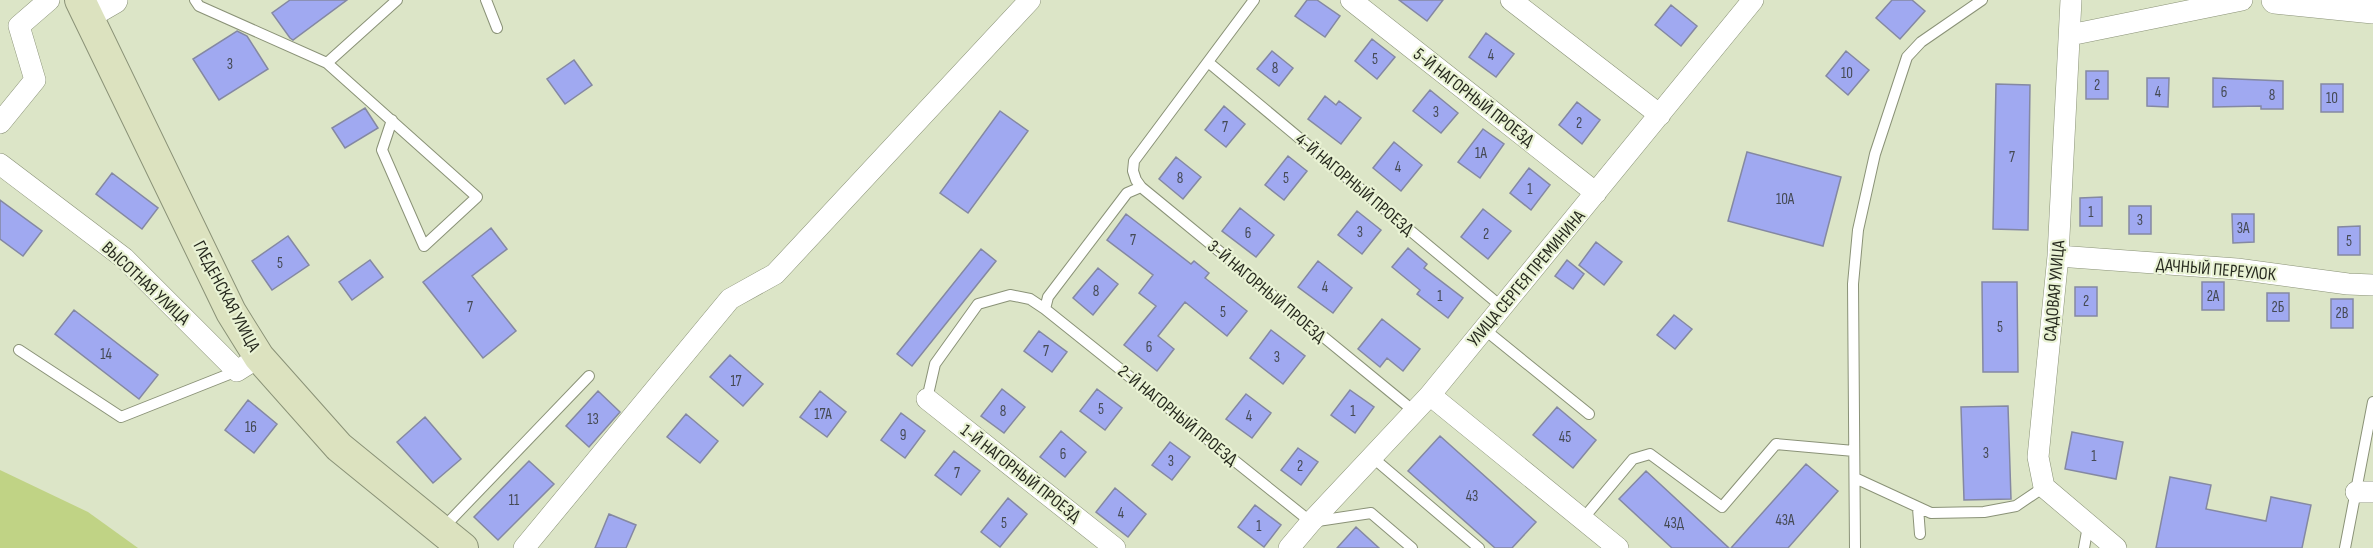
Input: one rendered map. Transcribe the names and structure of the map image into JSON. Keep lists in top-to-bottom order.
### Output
{
  "streets": {
    "main road": ["ГЛЕДЕНСКАЯ УЛИЦА"],
    "street": [
      "5-Й НАГОРНЫЙ ПРОЕЗД",
      "ДАЧНЫЙ ПЕРЕУЛОК",
      "УЛИЦА СЕРГЕЯ ПРЕМИНИНА",
      "ВЫСОТНАЯ УЛИЦА",
      "САДОВАЯ УЛИЦА",
      "1-Й НАГОРНЫЙ ПРОЕЗД"
    ],
    "lane": ["4-Й НАГОРНЫЙ ПРОЕЗД", "3-Й НАГОРНЫЙ ПРОЕЗД", "2-Й НАГОРНЫЙ ПРОЕЗД"]
  },
  "crossings": [
    ["5-Й НАГОРНЫЙ ПРОЕЗД", "УЛИЦА СЕРГЕЯ ПРЕМИНИНА"],
    ["4-Й НАГОРНЫЙ ПРОЕЗД", "УЛИЦА СЕРГЕЯ ПРЕМИНИНА"],
    ["ДАЧНЫЙ ПЕРЕУЛОК", "САДОВАЯ УЛИЦА"],
    ["УЛИЦА СЕРГЕЯ ПРЕМИНИНА", "3-Й НАГОРНЫЙ ПРОЕЗД"],
    ["УЛИЦА СЕРГЕЯ ПРЕМИНИНА", "2-Й НАГОРНЫЙ ПРОЕЗД"],
    ["ВЫСОТНАЯ УЛИЦА", "ГЛЕДЕНСКАЯ УЛИЦА"],
    ["2-Й НАГОРНЫЙ ПРОЕЗД", "1-Й НАГОРНЫЙ ПРОЕЗД"]
  ],
  "house_numbers": [
    "4",
    "5",
    "3",
    "8",
    "10",
    "2",
    "4",
    "6",
    "8",
    "10",
    "3",
    "2",
    "7",
    "1А",
    "7",
    "4",
    "8",
    "5",
    "1",
    "10А",
    "1",
    "3",
    "3А",
    "3",
    "6",
    "2",
    "7",
    "5",
    "5",
    "4",
    "8",
    "1",
    "2А",
    "2",
    "7",
    "2Б",
    "5",
    "2В",
    "5",
    "6",
    "7",
    "14",
    "3",
    "17",
    "5",
    "8",
    "1",
    "17А",
    "4",
    "13",
    "16",
    "9",
    "45",
    "3",
    "6",
    "1",
    "3",
    "2",
    "7",
    "43",
    "11",
    "4",
    "43А",
    "5",
    "43Д",
    "1"
  ]
}
